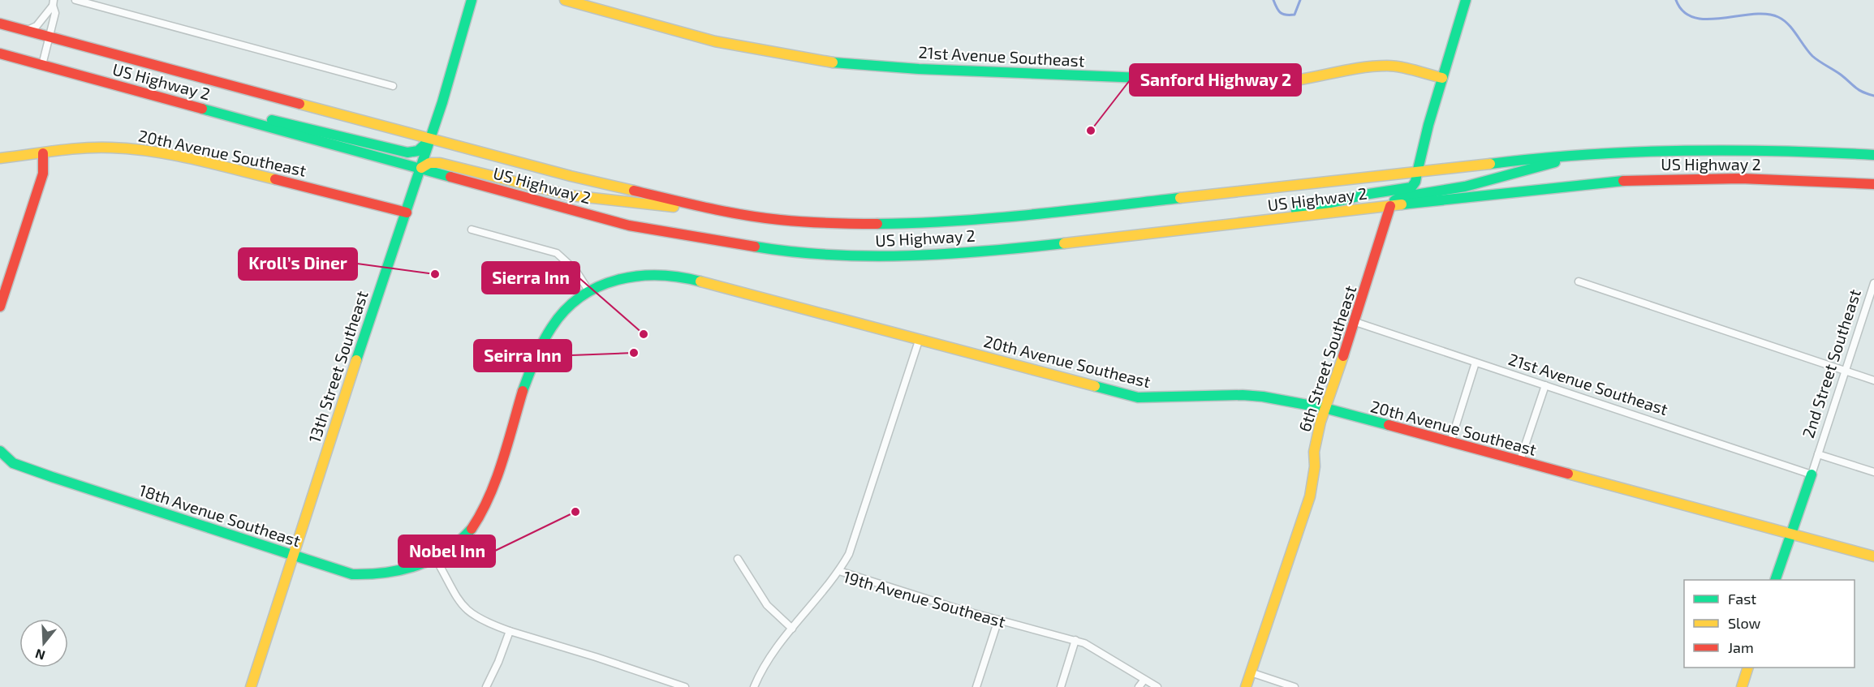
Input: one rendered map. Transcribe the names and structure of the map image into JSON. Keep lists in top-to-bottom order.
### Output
{
  "streets": {
    "main road": [
      "21st Avenue Southeast",
      "US Highway 2",
      "20th Avenue Southeast",
      "6th Street Southeast",
      "13th Street Southeast",
      "18th Avenue Southeast"
    ],
    "street": ["2nd Street Southeast", "19th Avenue Southeast"]
  },
  "crossings": [
    ["21st Avenue Southeast", "6th Street Southeast"],
    ["21st Avenue Southeast", "2nd Street Southeast"],
    ["US Highway 2", "6th Street Southeast"],
    ["US Highway 2", "13th Street Southeast"],
    ["20th Avenue Southeast", "6th Street Southeast"],
    ["20th Avenue Southeast", "13th Street Southeast"],
    ["20th Avenue Southeast", "18th Avenue Southeast"],
    ["13th Street Southeast", "18th Avenue Southeast"]
  ],
  "places": [
    "Sanford Highway 2",
    "Kroll’s Diner",
    "Sierra Inn",
    "Seirra Inn",
    "Nobel Inn"
  ],
  "legend": ["Fast", "Slow", "Jam"],
  "north": "bottom"
}
